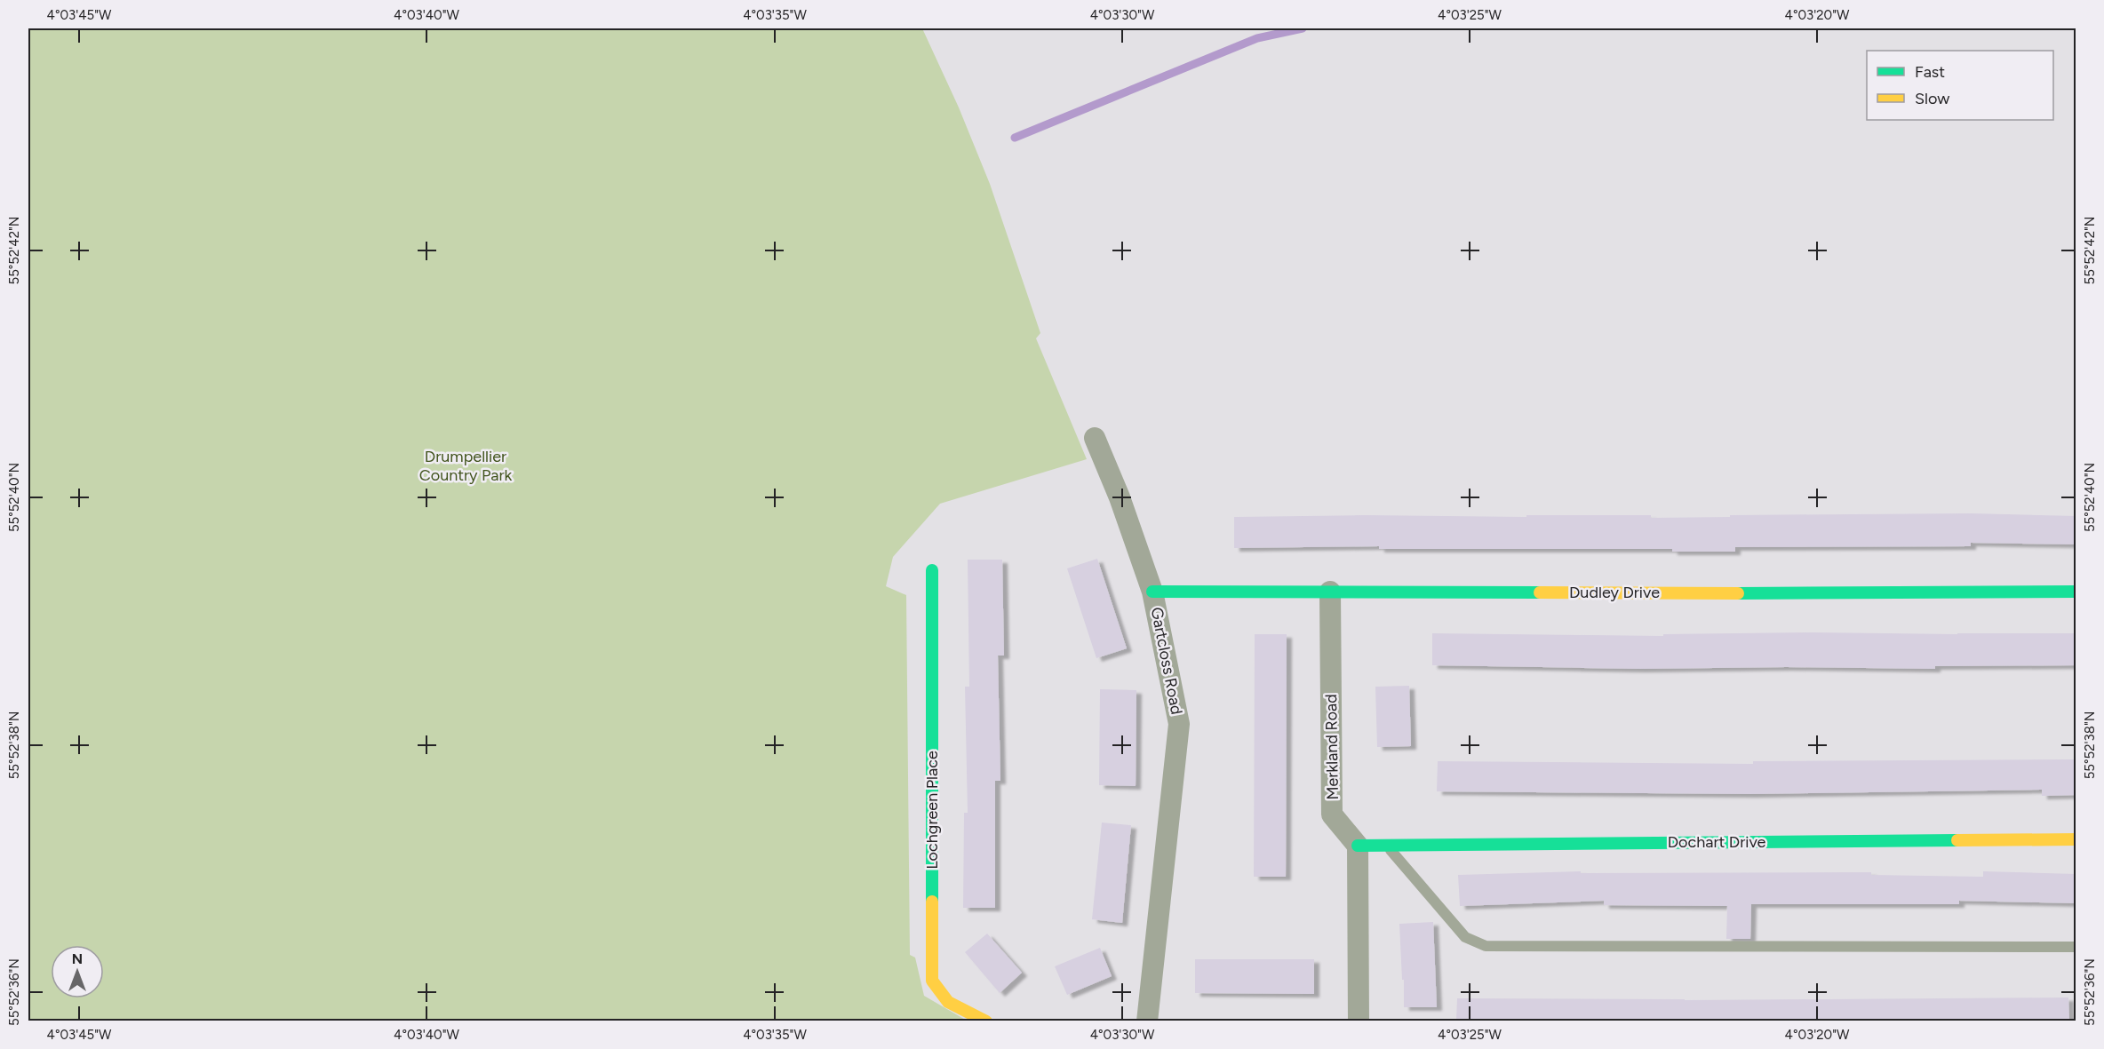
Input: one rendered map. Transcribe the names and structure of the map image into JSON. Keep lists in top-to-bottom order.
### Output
{
  "streets": {
    "street": [
      "Dudley Drive",
      "Gartcloss Road",
      "Merkland Road",
      "Lochgreen Place",
      "Dochart Drive"
    ]
  },
  "crossings": [
    ["Dudley Drive", "Gartcloss Road"],
    ["Dudley Drive", "Merkland Road"],
    ["Merkland Road", "Dochart Drive"]
  ],
  "parks": ["Drumpellier Country Park"],
  "legend": ["Fast", "Slow"],
  "north": "top",
  "coordinates": [
    "4°03'45\"W",
    "4°03'40\"W",
    "4°03'35\"W",
    "4°03'30\"W",
    "4°03'25\"W",
    "4°03'20\"W",
    "55°52'42\"N",
    "55°52'40\"N",
    "55°52'38\"N",
    "55°52'36\"N"
  ]
}
